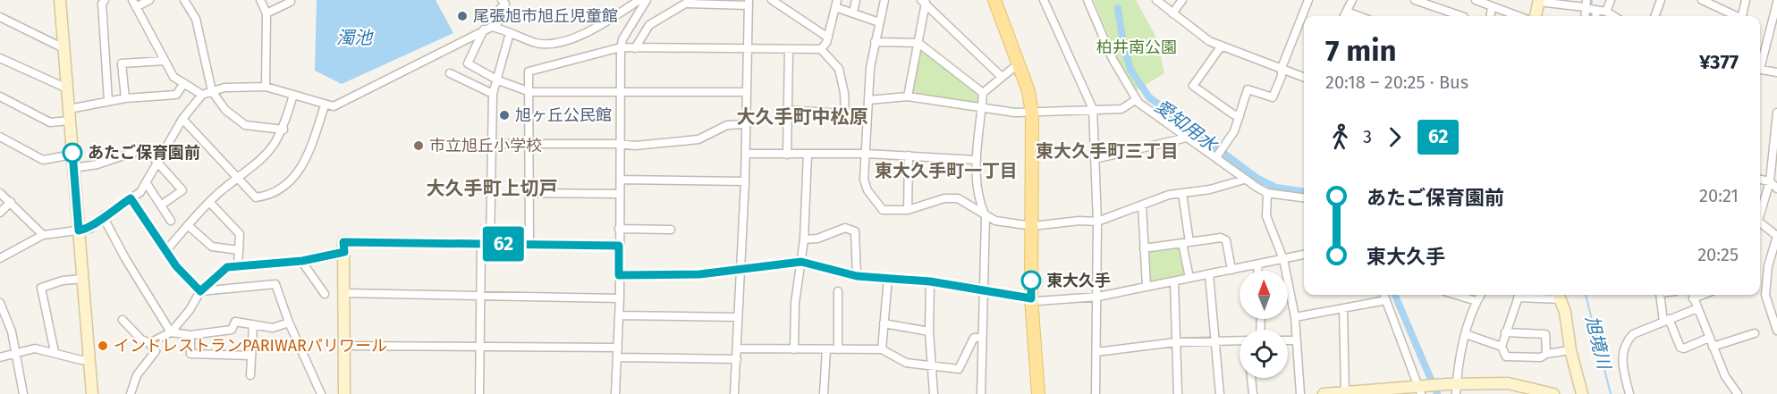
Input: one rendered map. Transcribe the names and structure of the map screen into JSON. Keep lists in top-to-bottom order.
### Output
{
  "districts": [
    "大久手町中松原",
    "東大久手町三丁目",
    "東大久手町一丁目",
    "大久手町上切戸"
  ],
  "water": ["濁池", "愛知用水", "旭境川"],
  "parks": ["柏井南公園"],
  "places": [
    "尾張旭市旭丘児童館",
    "旭ヶ丘公民館",
    "市立旭丘小学校",
    "あたご保育園前",
    "東大久手",
    "インドレストランPARIWARパリワール"
  ],
  "lines": ["bus line 62"],
  "north": "top",
  "page": {
    "on_map": "62",
    "heading": ["7 min", "20:18 – 20:25 · Bus", "¥377"],
    "legs": ["3", "62"],
    "list": [
      {
        "name": "あたご保育園前",
        "value": "20:21"
      },
      {
        "name": "東大久手",
        "value": "20:25"
      }
    ]
  }
}
